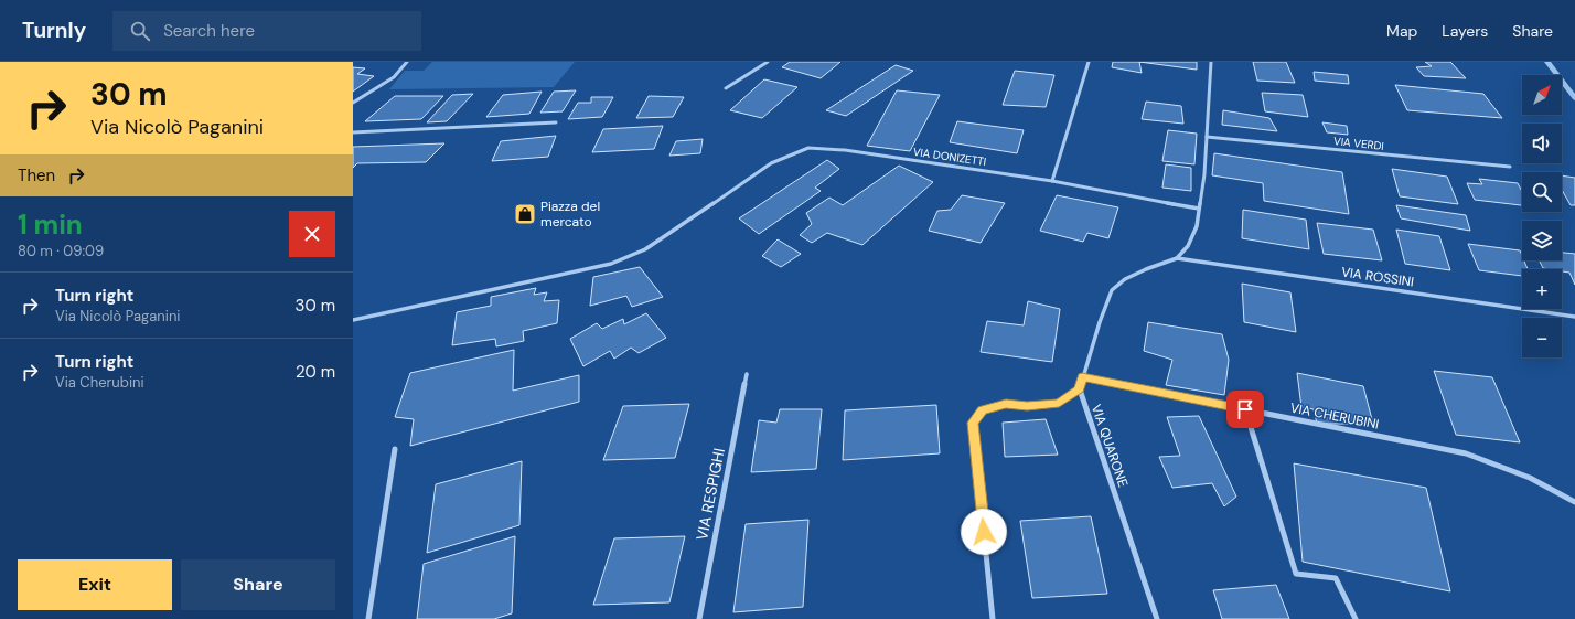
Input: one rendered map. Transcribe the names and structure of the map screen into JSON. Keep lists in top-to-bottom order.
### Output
{
  "streets": {
    "street": [
      "VIA VERDI",
      "VIA DONIZETTI",
      "VIA ROSSINI",
      "VIA CHERUBINI",
      "VIA QUARONE",
      "VIA RESPIGHI"
    ]
  },
  "crossings": [
    ["VIA ROSSINI", "VIA QUARONE"],
    ["VIA CHERUBINI", "VIA QUARONE"]
  ],
  "places": {
    "shop": ["Piazza del mercato"]
  },
  "north": "top right",
  "page": {
    "header": "Turnly",
    "search": "Search here",
    "nav": ["Map", "Layers", "Share"],
    "turn": ["30 m", "Via Nicolò Paganini"],
    "map_buttons": ["+", "−"],
    "then": "Then",
    "heading": ["1 min", "80 m · 09:09"],
    "list": [
      {
        "name": "Turn right",
        "note": "Via Nicolò Paganini",
        "value": "30 m"
      },
      {
        "name": "Turn right",
        "note": "Via Cherubini",
        "value": "20 m"
      }
    ],
    "buttons": ["Exit", "Share"]
  }
}
